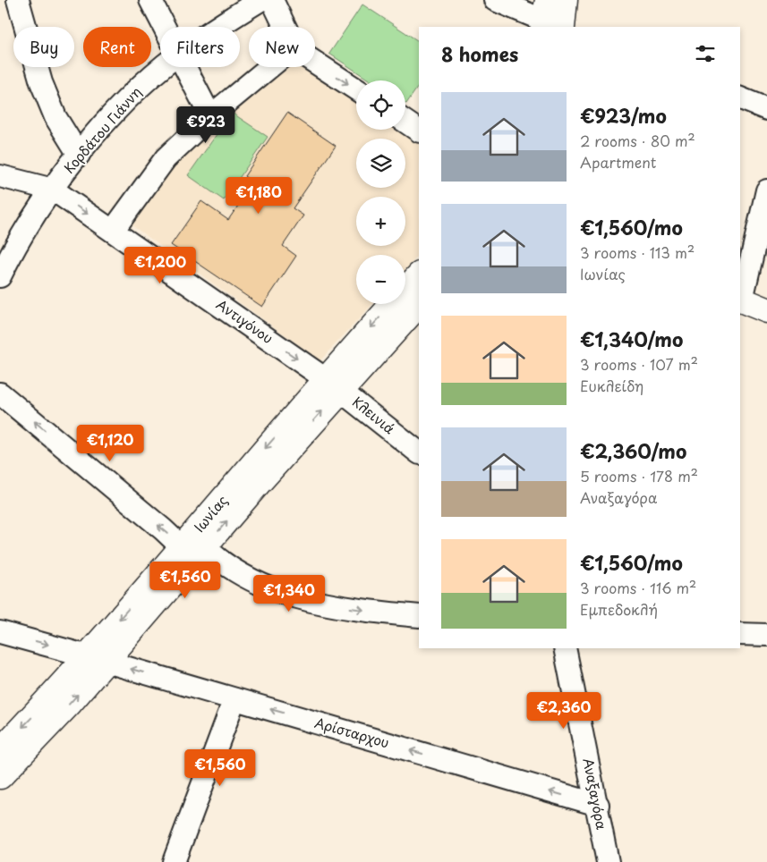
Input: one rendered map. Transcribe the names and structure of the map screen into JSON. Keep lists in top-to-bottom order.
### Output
{
  "streets": {
    "main road": ["Ιωνίας"],
    "street": [
      "Κορδάτου Γιάννη",
      "Αντιγόνου",
      "Κλεινιά",
      "Αρίσταρχου",
      "Αναξαγόρα"
    ]
  },
  "crossings": [
    ["Κορδάτου Γιάννη", "Αντιγόνου"],
    ["Αντιγόνου", "Κλεινιά"],
    ["Αντιγόνου", "Ιωνίας"],
    ["Κλεινιά", "Ιωνίας"],
    ["Ιωνίας", "Αρίσταρχου"],
    ["Αρίσταρχου", "Αναξαγόρα"]
  ],
  "one_way": ["Αντιγόνου"],
  "page": {
    "chip": [
      "Buy",
      "Rent",
      "Filters",
      "New"
    ],
    "heading": "8 homes",
    "map_buttons": ["+", "−"],
    "list": [
      {
        "name": "€923/mo",
        "note": "2 rooms · 80 m² · Apartment"
      },
      {
        "name": "€1,560/mo",
        "note": "3 rooms · 113 m² · Ιωνίας"
      },
      {
        "name": "€1,340/mo",
        "note": "3 rooms · 107 m² · Ευκλείδη"
      },
      {
        "name": "€2,360/mo",
        "note": "5 rooms · 178 m² · Αναξαγόρα"
      },
      {
        "name": "€1,560/mo",
        "note": "3 rooms · 116 m² · Εμπεδοκλή"
      }
    ],
    "price": [
      "€923",
      "€1,180",
      "€1,200",
      "€1,120",
      "€1,560",
      "€1,340",
      "€2,360",
      "€1,560"
    ]
  }
}
